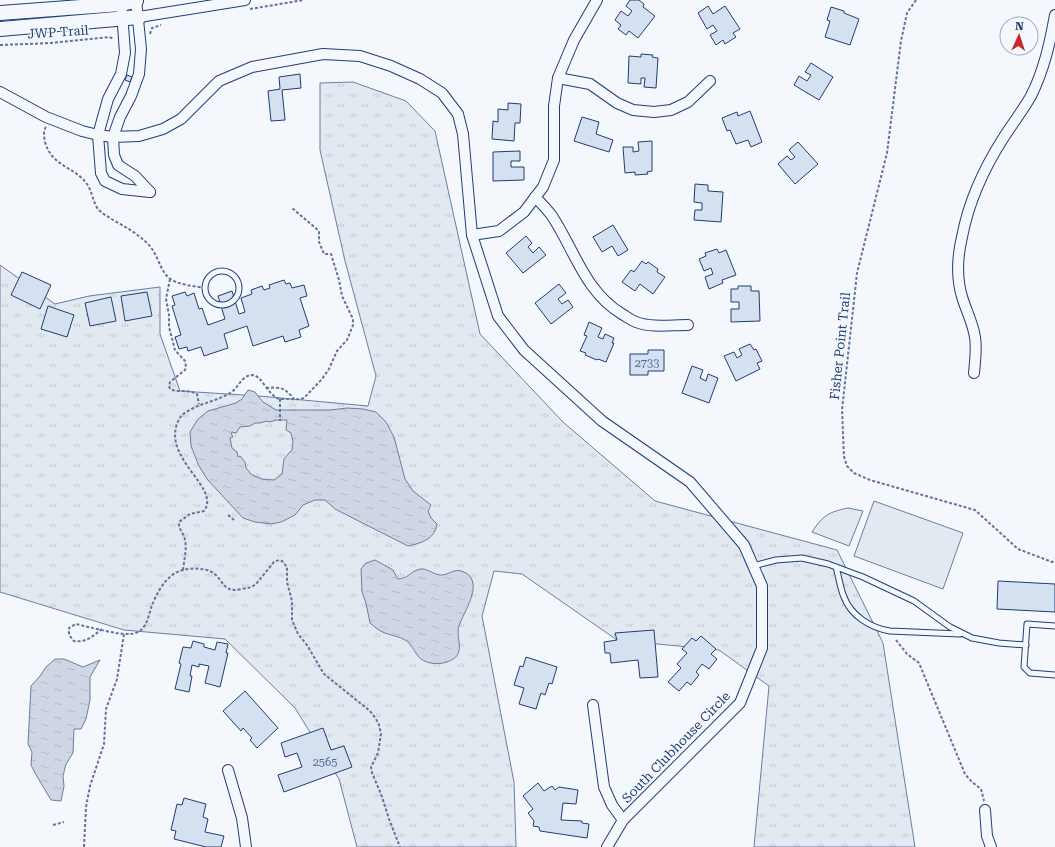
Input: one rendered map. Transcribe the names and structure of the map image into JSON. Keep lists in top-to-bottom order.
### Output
{
  "streets": {
    "street": ["South Clubhouse Circle"],
    "path": ["JWP Trail", "Fisher Point Trail"]
  },
  "house_numbers": ["2733", "2565"],
  "north": "top"
}
